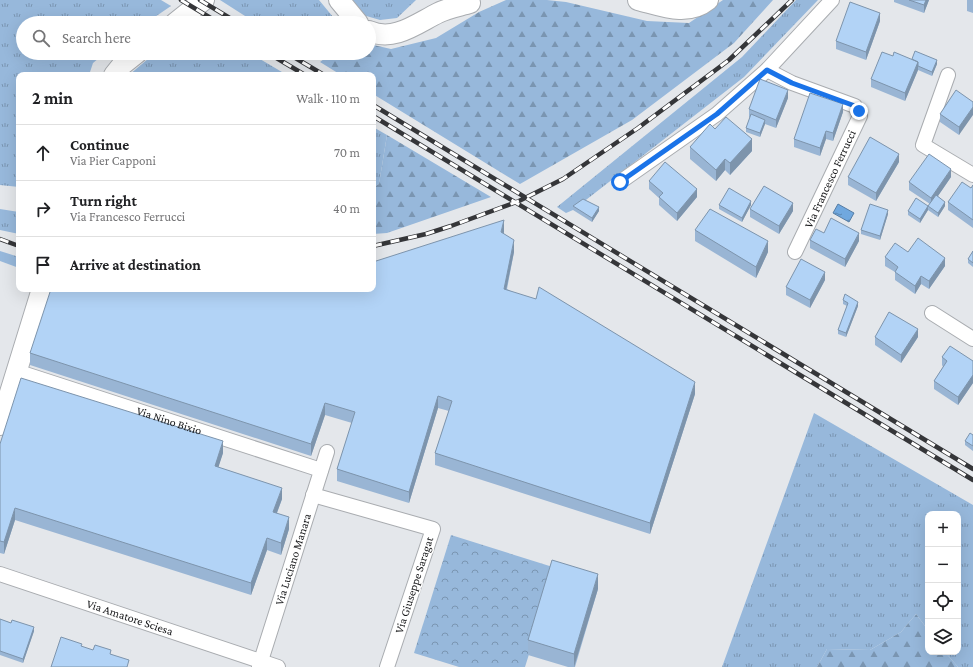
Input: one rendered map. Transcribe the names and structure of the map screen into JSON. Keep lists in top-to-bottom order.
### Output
{
  "streets": {
    "street": [
      "Via Francesco Ferrucci",
      "Via Nino Bixio",
      "Via Luciano Manara",
      "Via Giuseppe Saragat",
      "Via Amatore Sciesa"
    ]
  },
  "crossings": [
    ["Via Nino Bixio", "Via Luciano Manara"],
    ["Via Luciano Manara", "Via Giuseppe Saragat"],
    ["Via Luciano Manara", "Via Amatore Sciesa"]
  ],
  "page": {
    "search": "Search here",
    "heading": ["2 min", "Walk · 110 m"],
    "list": [
      ["Continue", "Via Pier Capponi", "70 m"],
      ["Turn right", "Via Francesco Ferrucci", "40 m"],
      "Arrive at destination"
    ],
    "map_buttons": ["+", "−"]
  }
}
